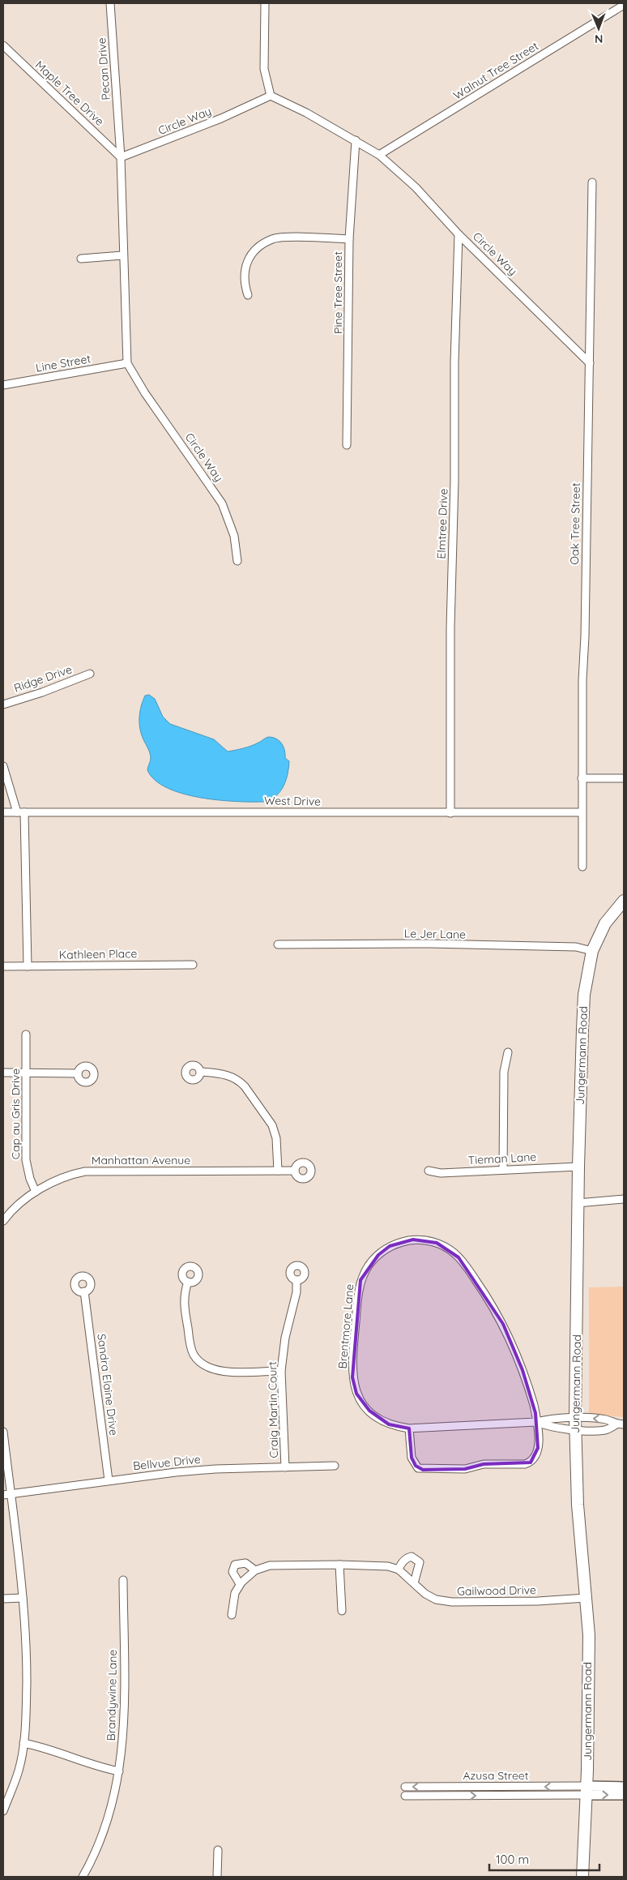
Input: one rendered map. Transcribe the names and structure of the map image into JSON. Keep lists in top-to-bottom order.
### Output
{
  "streets": {
    "main road": ["Jungermann Road"],
    "street": [
      "Pecan Drive",
      "Walnut Tree Street",
      "Maple Tree Drive",
      "Circle Way",
      "Pine Tree Street",
      "Line Street",
      "Elmtree Drive",
      "Oak Tree Street",
      "Ridge Drive",
      "West Drive",
      "Le Jer Lane",
      "Kathleen Place",
      "Cap au Gris Drive",
      "Tieman Lane",
      "Manhattan Avenue",
      "Brentmore Lane",
      "Sandra Elaine Drive",
      "Craig Martin Court",
      "Bellvue Drive",
      "Gailwood Drive",
      "Brandywine Lane",
      "Azusa Street"
    ]
  },
  "crossings": [
    ["Pecan Drive", "Maple Tree Drive"],
    ["Pecan Drive", "Circle Way"],
    ["Walnut Tree Street", "Circle Way"],
    ["Maple Tree Drive", "Circle Way"],
    ["Circle Way", "Pine Tree Street"],
    ["Circle Way", "Line Street"],
    ["Circle Way", "Elmtree Drive"],
    ["Circle Way", "Oak Tree Street"],
    ["Elmtree Drive", "West Drive"],
    ["Oak Tree Street", "West Drive"],
    ["Le Jer Lane", "Jungermann Road"],
    ["Jungermann Road", "Tieman Lane"],
    ["Jungermann Road", "Brentmore Lane"],
    ["Jungermann Road", "Gailwood Drive"],
    ["Jungermann Road", "Azusa Street"],
    ["Cap au Gris Drive", "Manhattan Avenue"],
    ["Sandra Elaine Drive", "Bellvue Drive"],
    ["Craig Martin Court", "Bellvue Drive"]
  ],
  "scale_bar": "100 m",
  "north": "bottom"
}
